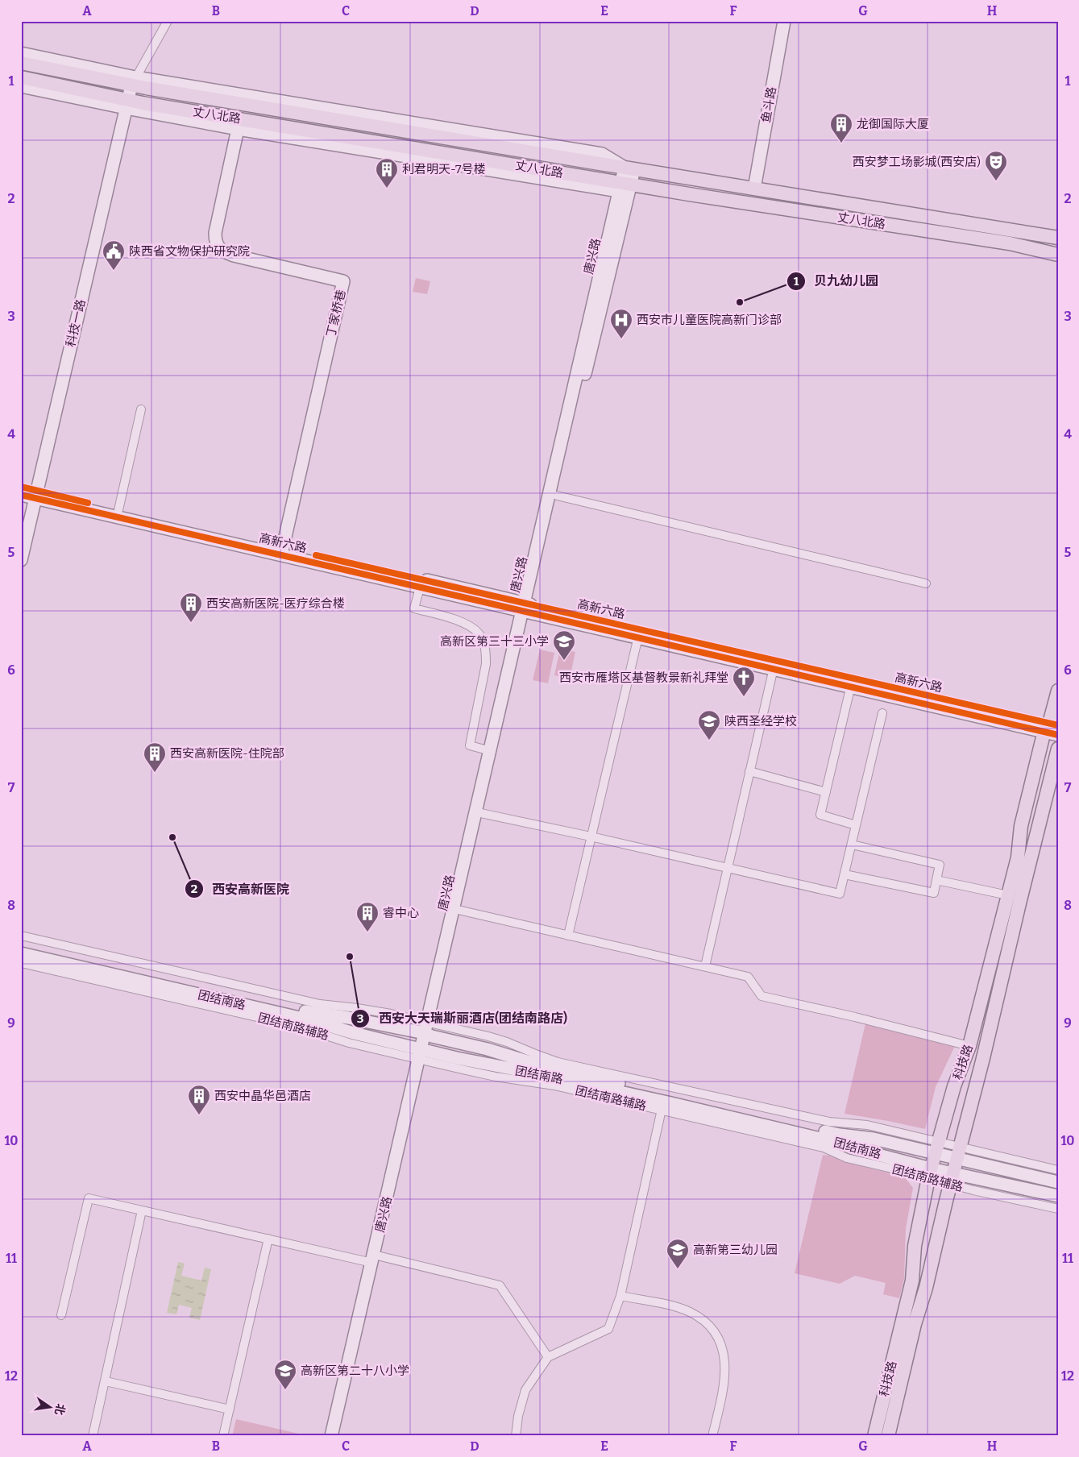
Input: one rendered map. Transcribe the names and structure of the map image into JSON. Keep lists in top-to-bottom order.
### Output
{
  "streets": {
    "main road": ["丈八北路", "科技路"],
    "street": [
      "鱼斗路",
      "唐兴路",
      "丁家桥巷",
      "科技一路",
      "高新六路",
      "团结南路",
      "团结南路辅路"
    ]
  },
  "crossings": [
    ["鱼斗路", "丈八北路"],
    ["丈八北路", "唐兴路"],
    ["丈八北路", "丁家桥巷"],
    ["丈八北路", "科技一路"],
    ["唐兴路", "高新六路"],
    ["唐兴路", "团结南路"],
    ["唐兴路", "团结南路辅路"],
    ["丁家桥巷", "高新六路"],
    ["科技一路", "高新六路"],
    ["高新六路", "科技路"],
    ["团结南路", "团结南路辅路"],
    ["团结南路", "科技路"],
    ["团结南路辅路", "科技路"]
  ],
  "places": {
    "building": [
      "龙御国际大厦",
      "利君明天-7号楼",
      "西安高新医院-医疗综合楼",
      "西安高新医院-住院部",
      "睿中心",
      "西安中晶华邑酒店"
    ],
    "theatre": ["西安梦工场影城(西安店)"],
    "public building": ["陕西省文物保护研究院"],
    "other": ["贝九幼儿园", "西安高新医院", "西安大天瑞斯丽酒店(团结南路店)"],
    "hospital": ["西安市儿童医院高新门诊部"],
    "school or university": [
      "高新区第三十三小学",
      "陕西圣经学校",
      "高新第三幼儿园",
      "高新区第二十八小学"
    ],
    "church": ["西安市雁塔区基督教景新礼拜堂"]
  },
  "north": "right",
  "grid": {
    "columns": [
      "A",
      "B",
      "C",
      "D",
      "E",
      "F",
      "G",
      "H"
    ],
    "rows": [
      "1",
      "2",
      "3",
      "4",
      "5",
      "6",
      "7",
      "8",
      "9",
      "10",
      "11",
      "12"
    ]
  }
}
